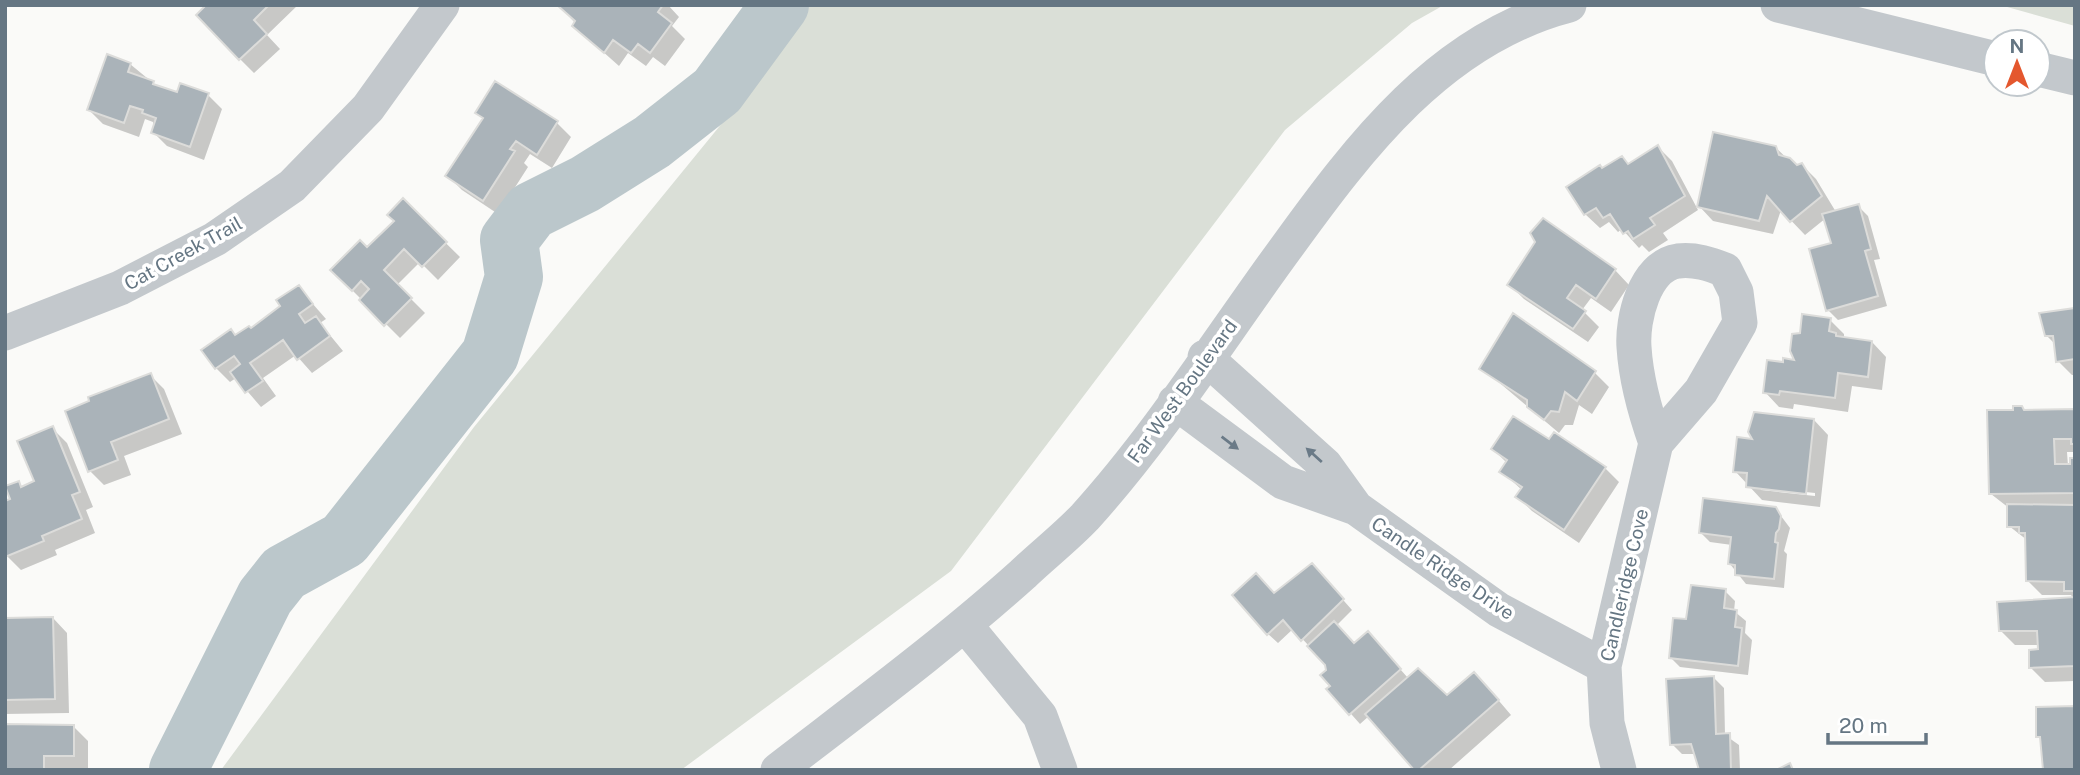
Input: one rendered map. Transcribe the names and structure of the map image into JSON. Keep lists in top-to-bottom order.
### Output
{
  "streets": {
    "street": [
      "Cat Creek Trail",
      "Far West Boulevard",
      "Candle Ridge Drive",
      "Candleridge Cove"
    ]
  },
  "crossings": [
    ["Far West Boulevard", "Candle Ridge Drive"],
    ["Candle Ridge Drive", "Candleridge Cove"]
  ],
  "scale_bar": "20 m",
  "north": "top"
}
